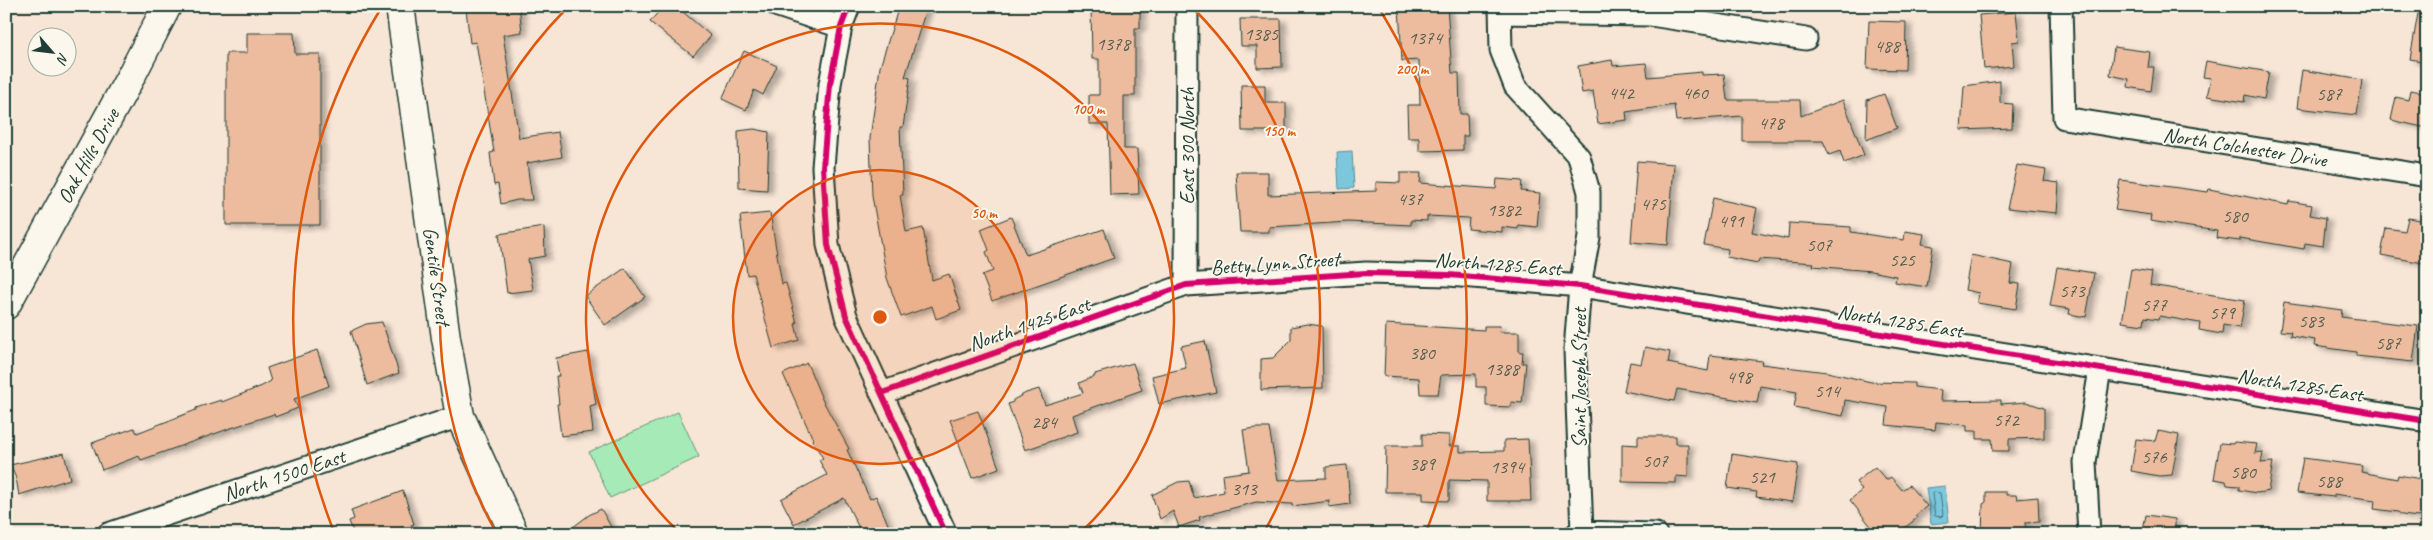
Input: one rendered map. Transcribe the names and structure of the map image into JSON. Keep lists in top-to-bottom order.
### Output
{
  "streets": {
    "street": [
      "East 300 North",
      "North Colchester Drive",
      "Oak Hills Drive",
      "Betty Lynn Street",
      "North 1285 East",
      "Gentile Street",
      "North 1425 East",
      "Saint Joseph Street",
      "North 1500 East"
    ]
  },
  "crossings": [
    ["East 300 North", "Betty Lynn Street"],
    ["East 300 North", "North 1425 East"],
    ["Betty Lynn Street", "North 1285 East"],
    ["Betty Lynn Street", "North 1425 East"],
    ["North 1285 East", "Saint Joseph Street"],
    ["Gentile Street", "North 1500 East"]
  ],
  "house_numbers": [
    "1385",
    "1374",
    "1378",
    "488",
    "442",
    "460",
    "587",
    "478",
    "437",
    "475",
    "1382",
    "580",
    "491",
    "507",
    "525",
    "573",
    "577",
    "579",
    "583",
    "587",
    "380",
    "1388",
    "498",
    "514",
    "572",
    "284",
    "576",
    "507",
    "389",
    "1394",
    "580",
    "521",
    "588",
    "313"
  ],
  "north": "bottom right",
  "rings": [
    "200 m",
    "100 m",
    "150 m",
    "50 m"
  ]
}
